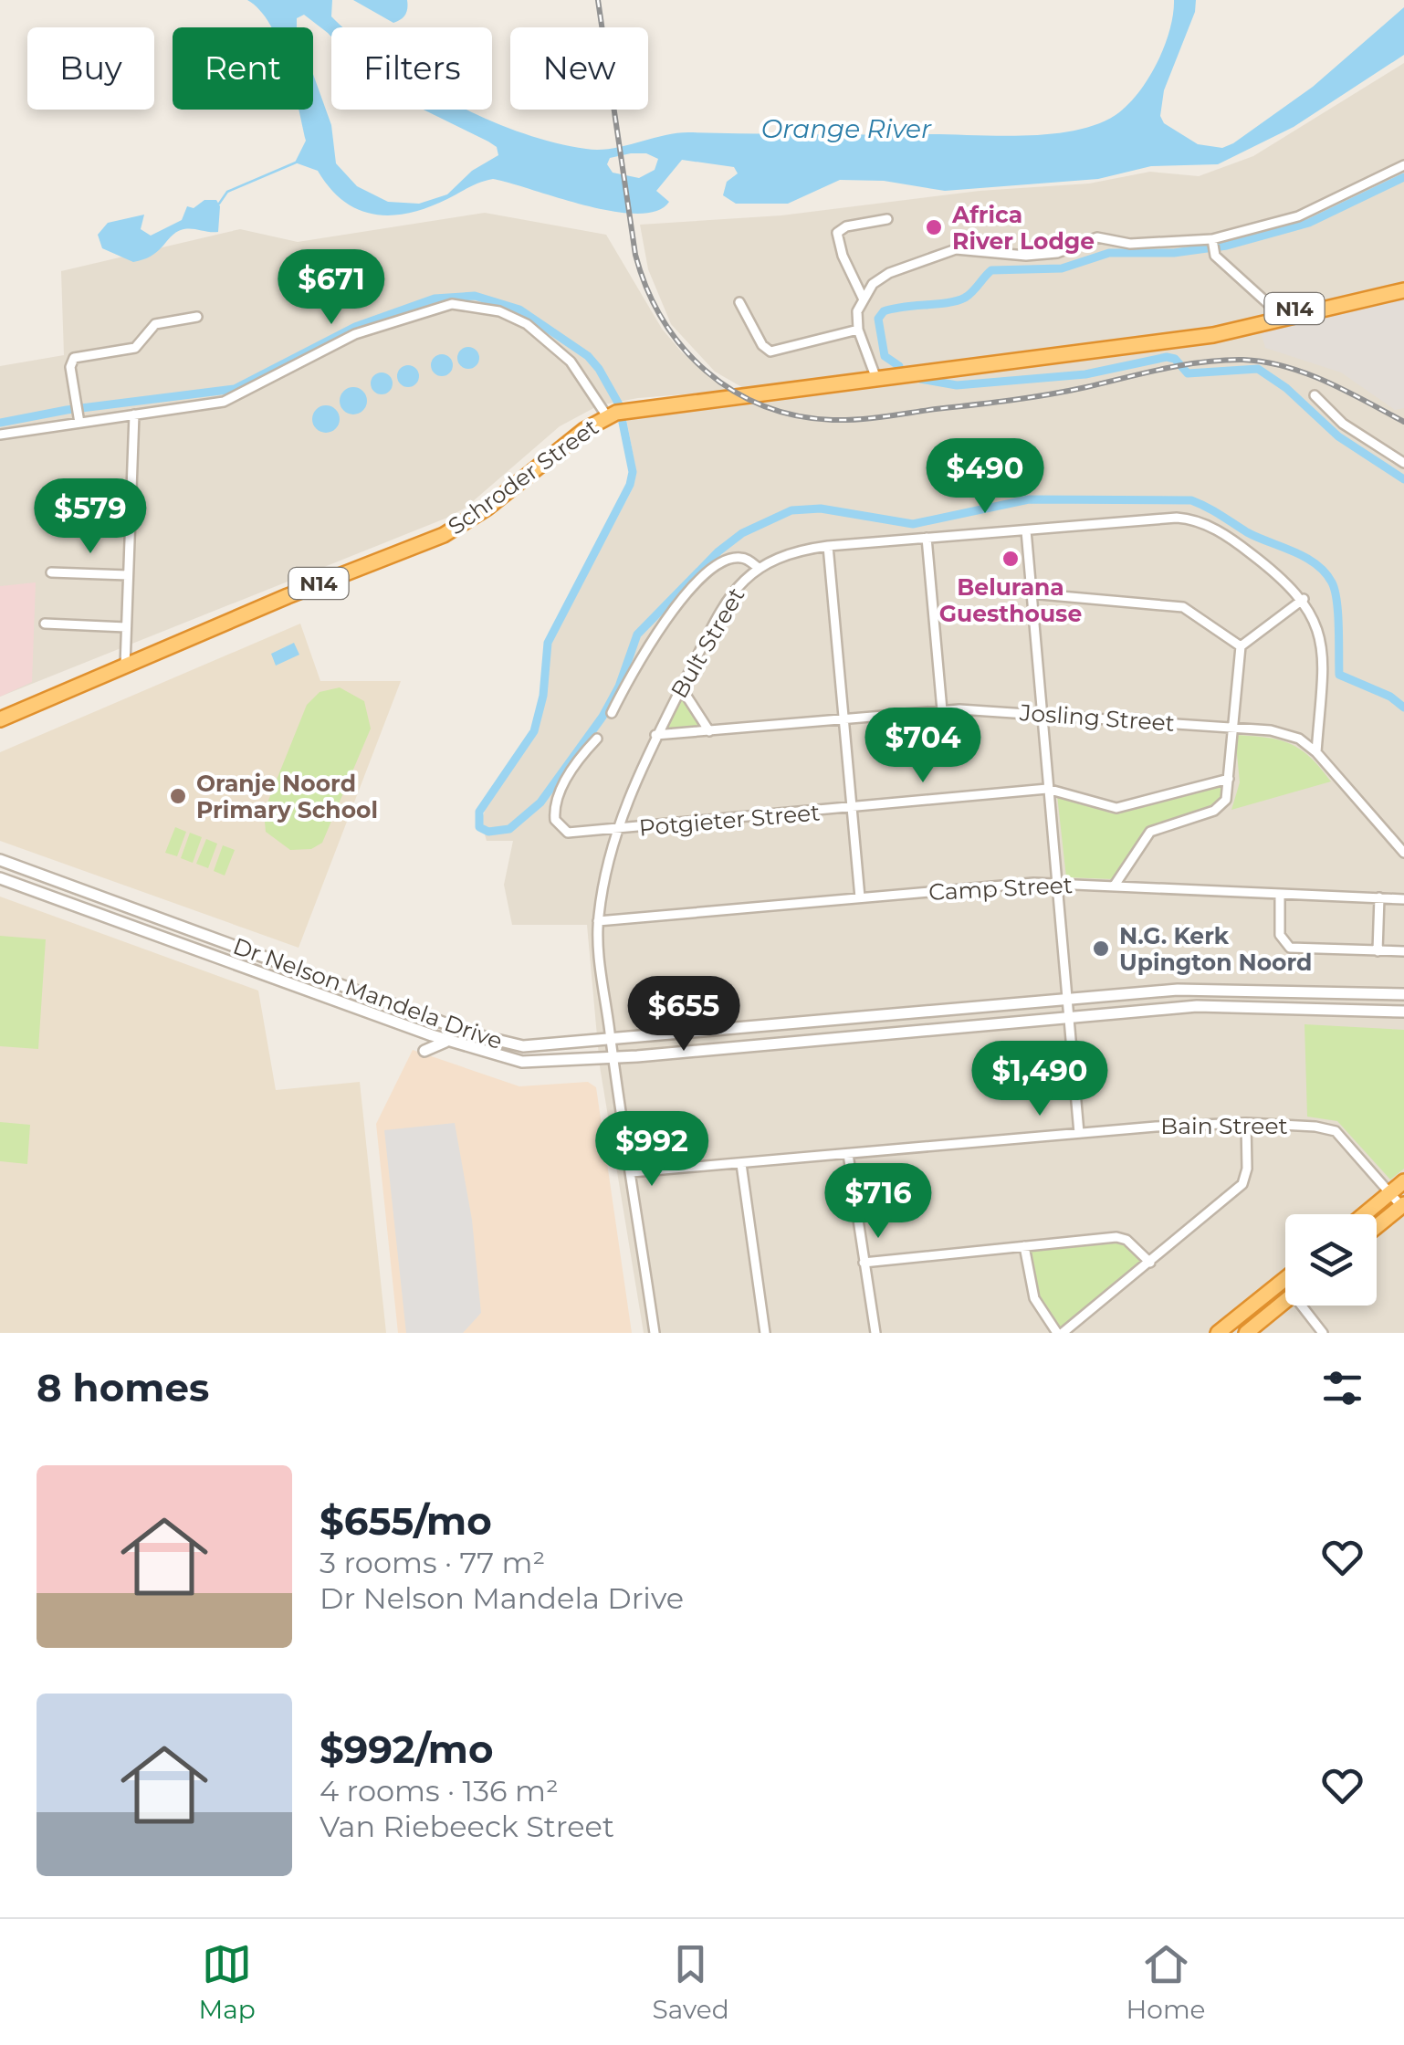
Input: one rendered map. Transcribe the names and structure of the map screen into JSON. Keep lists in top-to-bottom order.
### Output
{
  "streets": {
    "highway": ["N14", "Schroder Street"],
    "street": [
      "Bult Street",
      "Josling Street",
      "Potgieter Street",
      "Camp Street",
      "Dr Nelson Mandela Drive",
      "Bain Street"
    ]
  },
  "crossings": [
    ["Bult Street", "Josling Street"],
    ["Bult Street", "Potgieter Street"],
    ["Bult Street", "Camp Street"],
    ["Bult Street", "Dr Nelson Mandela Drive"],
    ["Bult Street", "Bain Street"]
  ],
  "water": ["Orange River"],
  "places": [
    "Africa River Lodge",
    "Belurana Guesthouse",
    "Oranje Noord Primary School",
    "N.G. Kerk Upington Noord"
  ],
  "page": {
    "chip": [
      "Buy",
      "Rent",
      "Filters",
      "New"
    ],
    "price": [
      "$671",
      "$490",
      "$579",
      "$704",
      "$655",
      "$1,490",
      "$992",
      "$716"
    ],
    "heading": "8 homes",
    "list": [
      {
        "name": "$655/mo",
        "note": "3 rooms · 77 m² · Dr Nelson Mandela Drive"
      },
      {
        "name": "$992/mo",
        "note": "4 rooms · 136 m² · Van Riebeeck Street"
      }
    ],
    "tabs": ["Map", "Saved", "Home"]
  }
}
